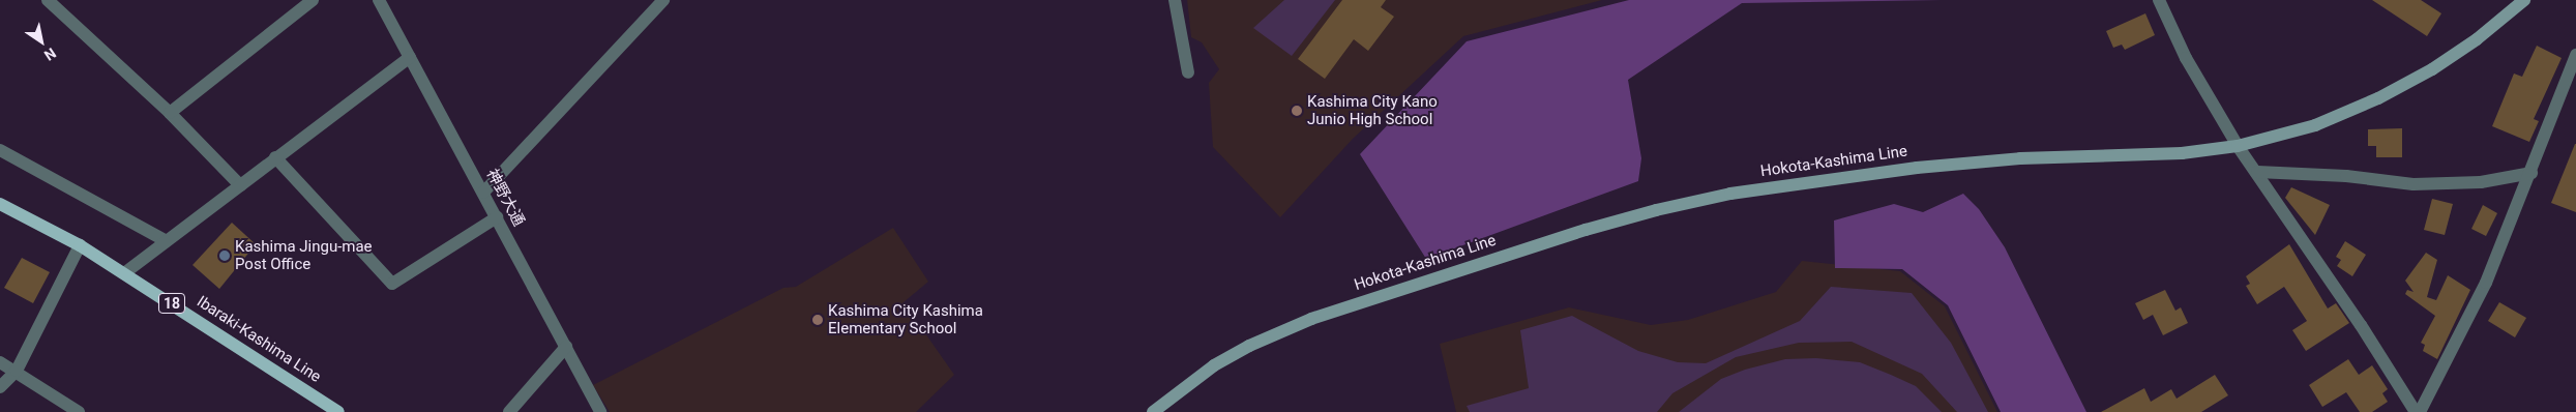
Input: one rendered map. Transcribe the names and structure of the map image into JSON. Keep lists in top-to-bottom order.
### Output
{
  "streets": {
    "main road": ["Hokota-Kashima Line", "18", "Ibaraki-Kashima Line"],
    "street": ["神野大通"]
  },
  "places": ["Kashima City Kano Junio High School", "Kashima Jingu-mae Post Office", "Kashima City Kashima Elementary School"],
  "north": "bottom right"
}
